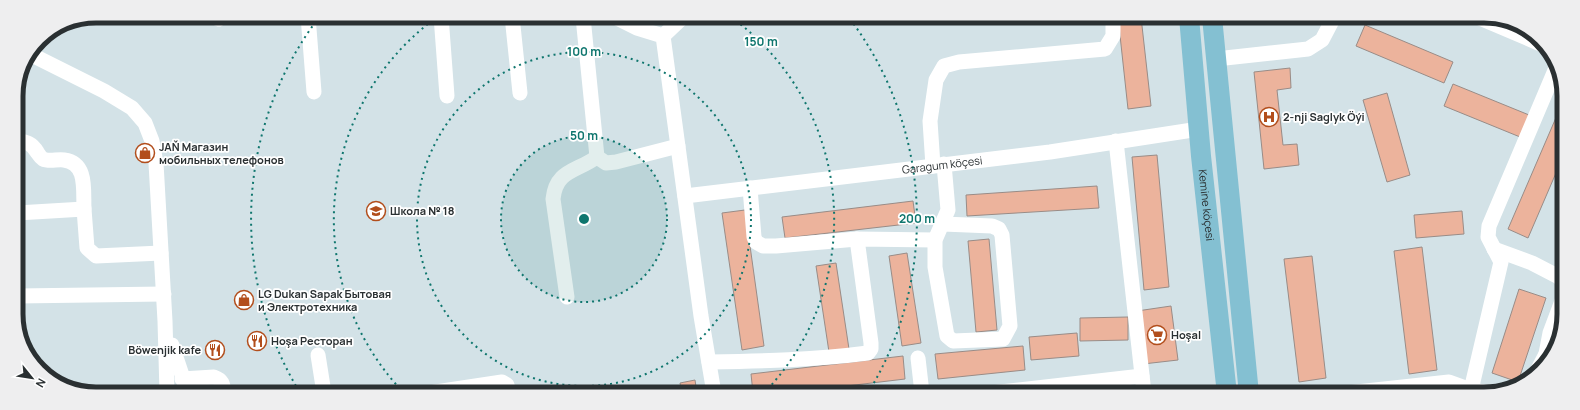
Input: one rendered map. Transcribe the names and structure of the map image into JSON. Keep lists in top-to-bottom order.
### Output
{
  "streets": {
    "main road": ["Kemine köçesi"],
    "street": ["Garagum köçesi"]
  },
  "crossings": [
    ["Garagum köçesi", "Kemine köçesi"]
  ],
  "places": {
    "hospital": ["2-nji Saglyk Öýi"],
    "shop": ["JAŇ Магазин мобильных телефонов", "LG Dukan Sapak Бытовая и Электротехника"],
    "school or university": ["Школа № 18"],
    "supermarket": ["Hoşal"],
    "restaurant": ["Hoşa Ресторан", "Böwenjik kafe"]
  },
  "north": "bottom right",
  "rings": [
    "150 m",
    "100 m",
    "50 m",
    "200 m"
  ]
}
